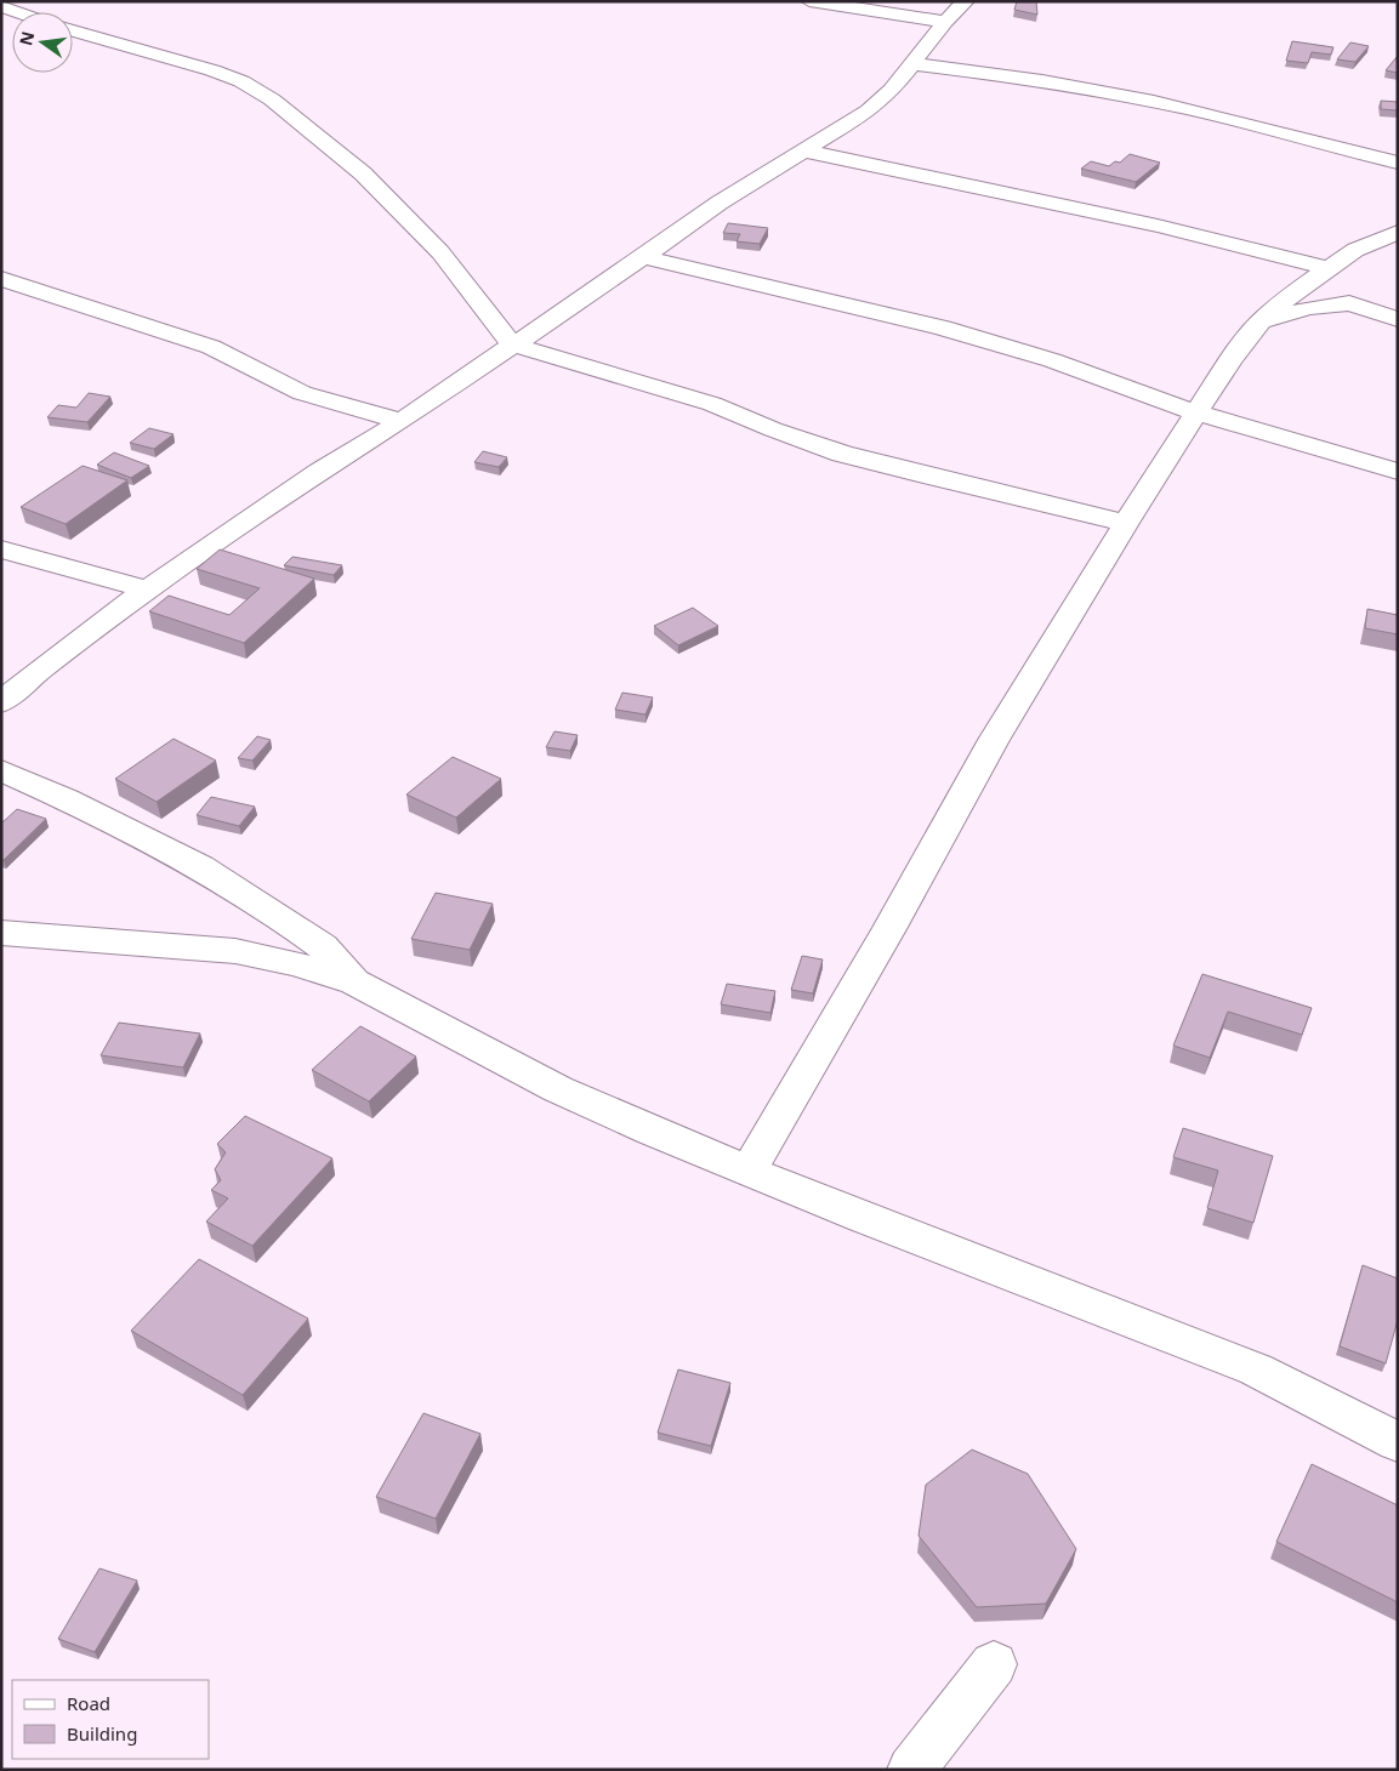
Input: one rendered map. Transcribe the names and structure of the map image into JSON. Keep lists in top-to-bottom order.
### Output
{
  "legend": ["Road", "Building"],
  "north": "left"
}
